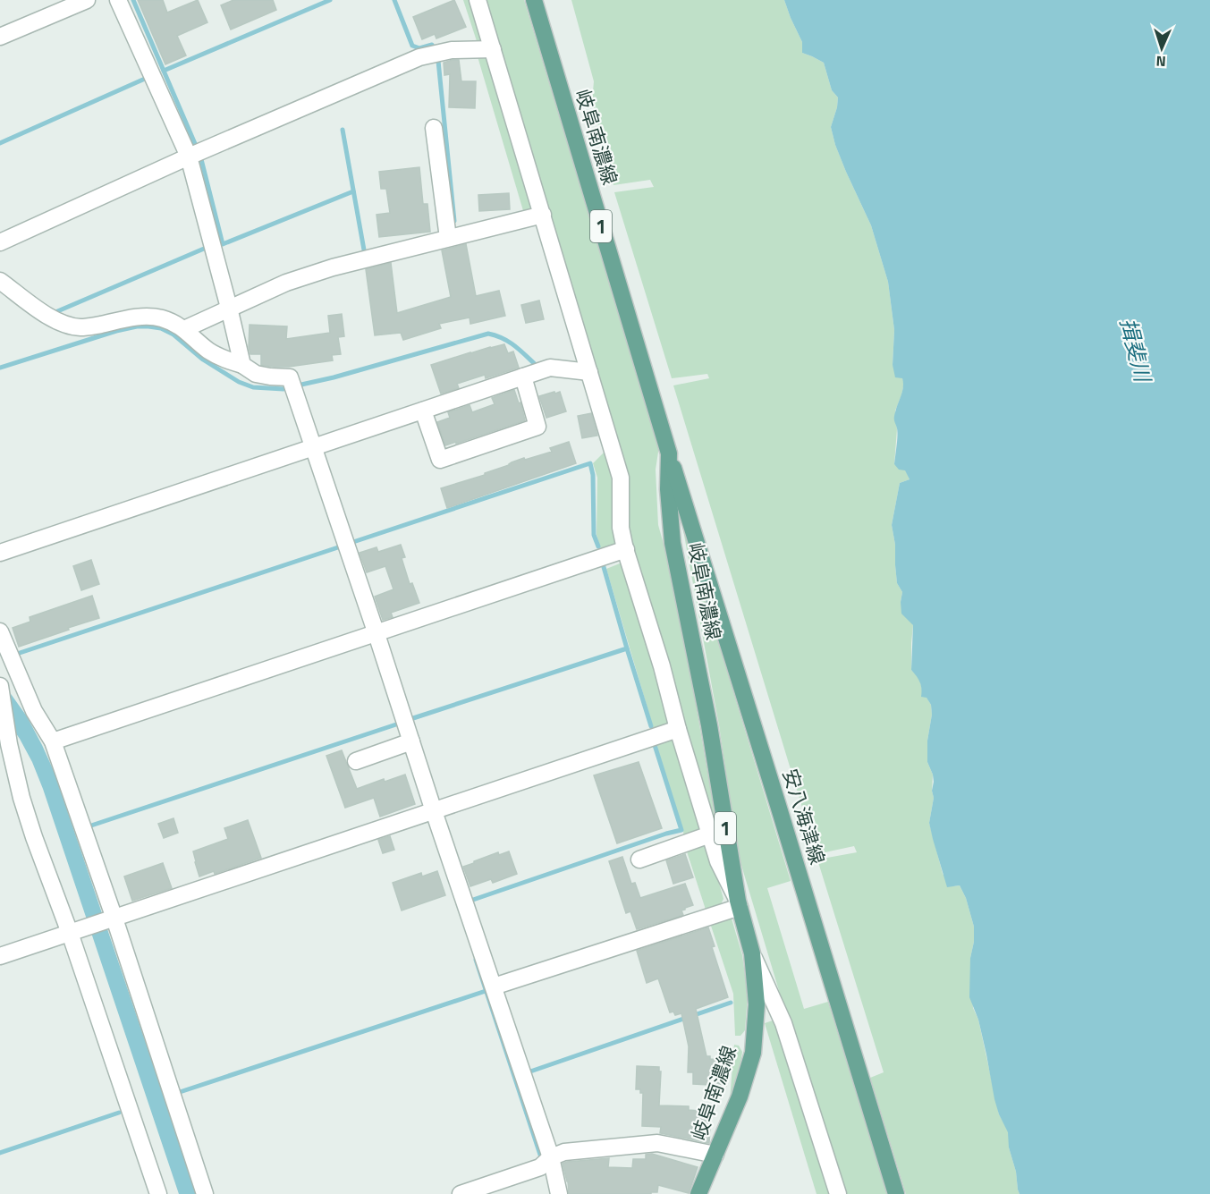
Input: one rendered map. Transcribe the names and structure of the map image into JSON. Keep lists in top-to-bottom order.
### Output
{
  "streets": {
    "main road": ["岐阜南濃線", "1", "安八海津線"]
  },
  "crossings": [
    ["岐阜南濃線", "安八海津線"]
  ],
  "water": ["揖斐川"],
  "north": "bottom"
}
